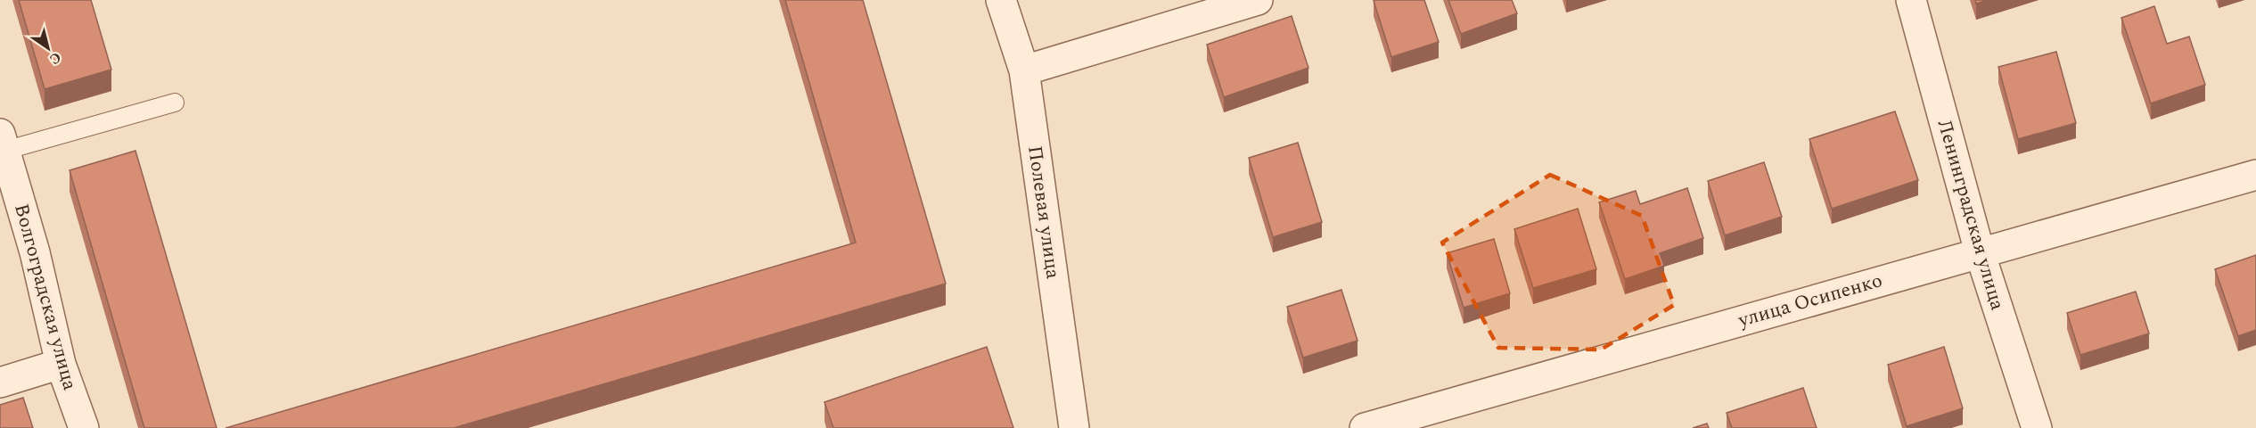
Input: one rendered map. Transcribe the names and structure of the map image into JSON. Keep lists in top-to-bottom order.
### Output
{
  "streets": {
    "street": [
      "Полевая улица",
      "Ленинградская улица",
      "Волгоградская улица",
      "улица Осипенко"
    ]
  },
  "crossings": [
    ["Ленинградская улица", "улица Осипенко"]
  ],
  "north": "bottom right"
}
